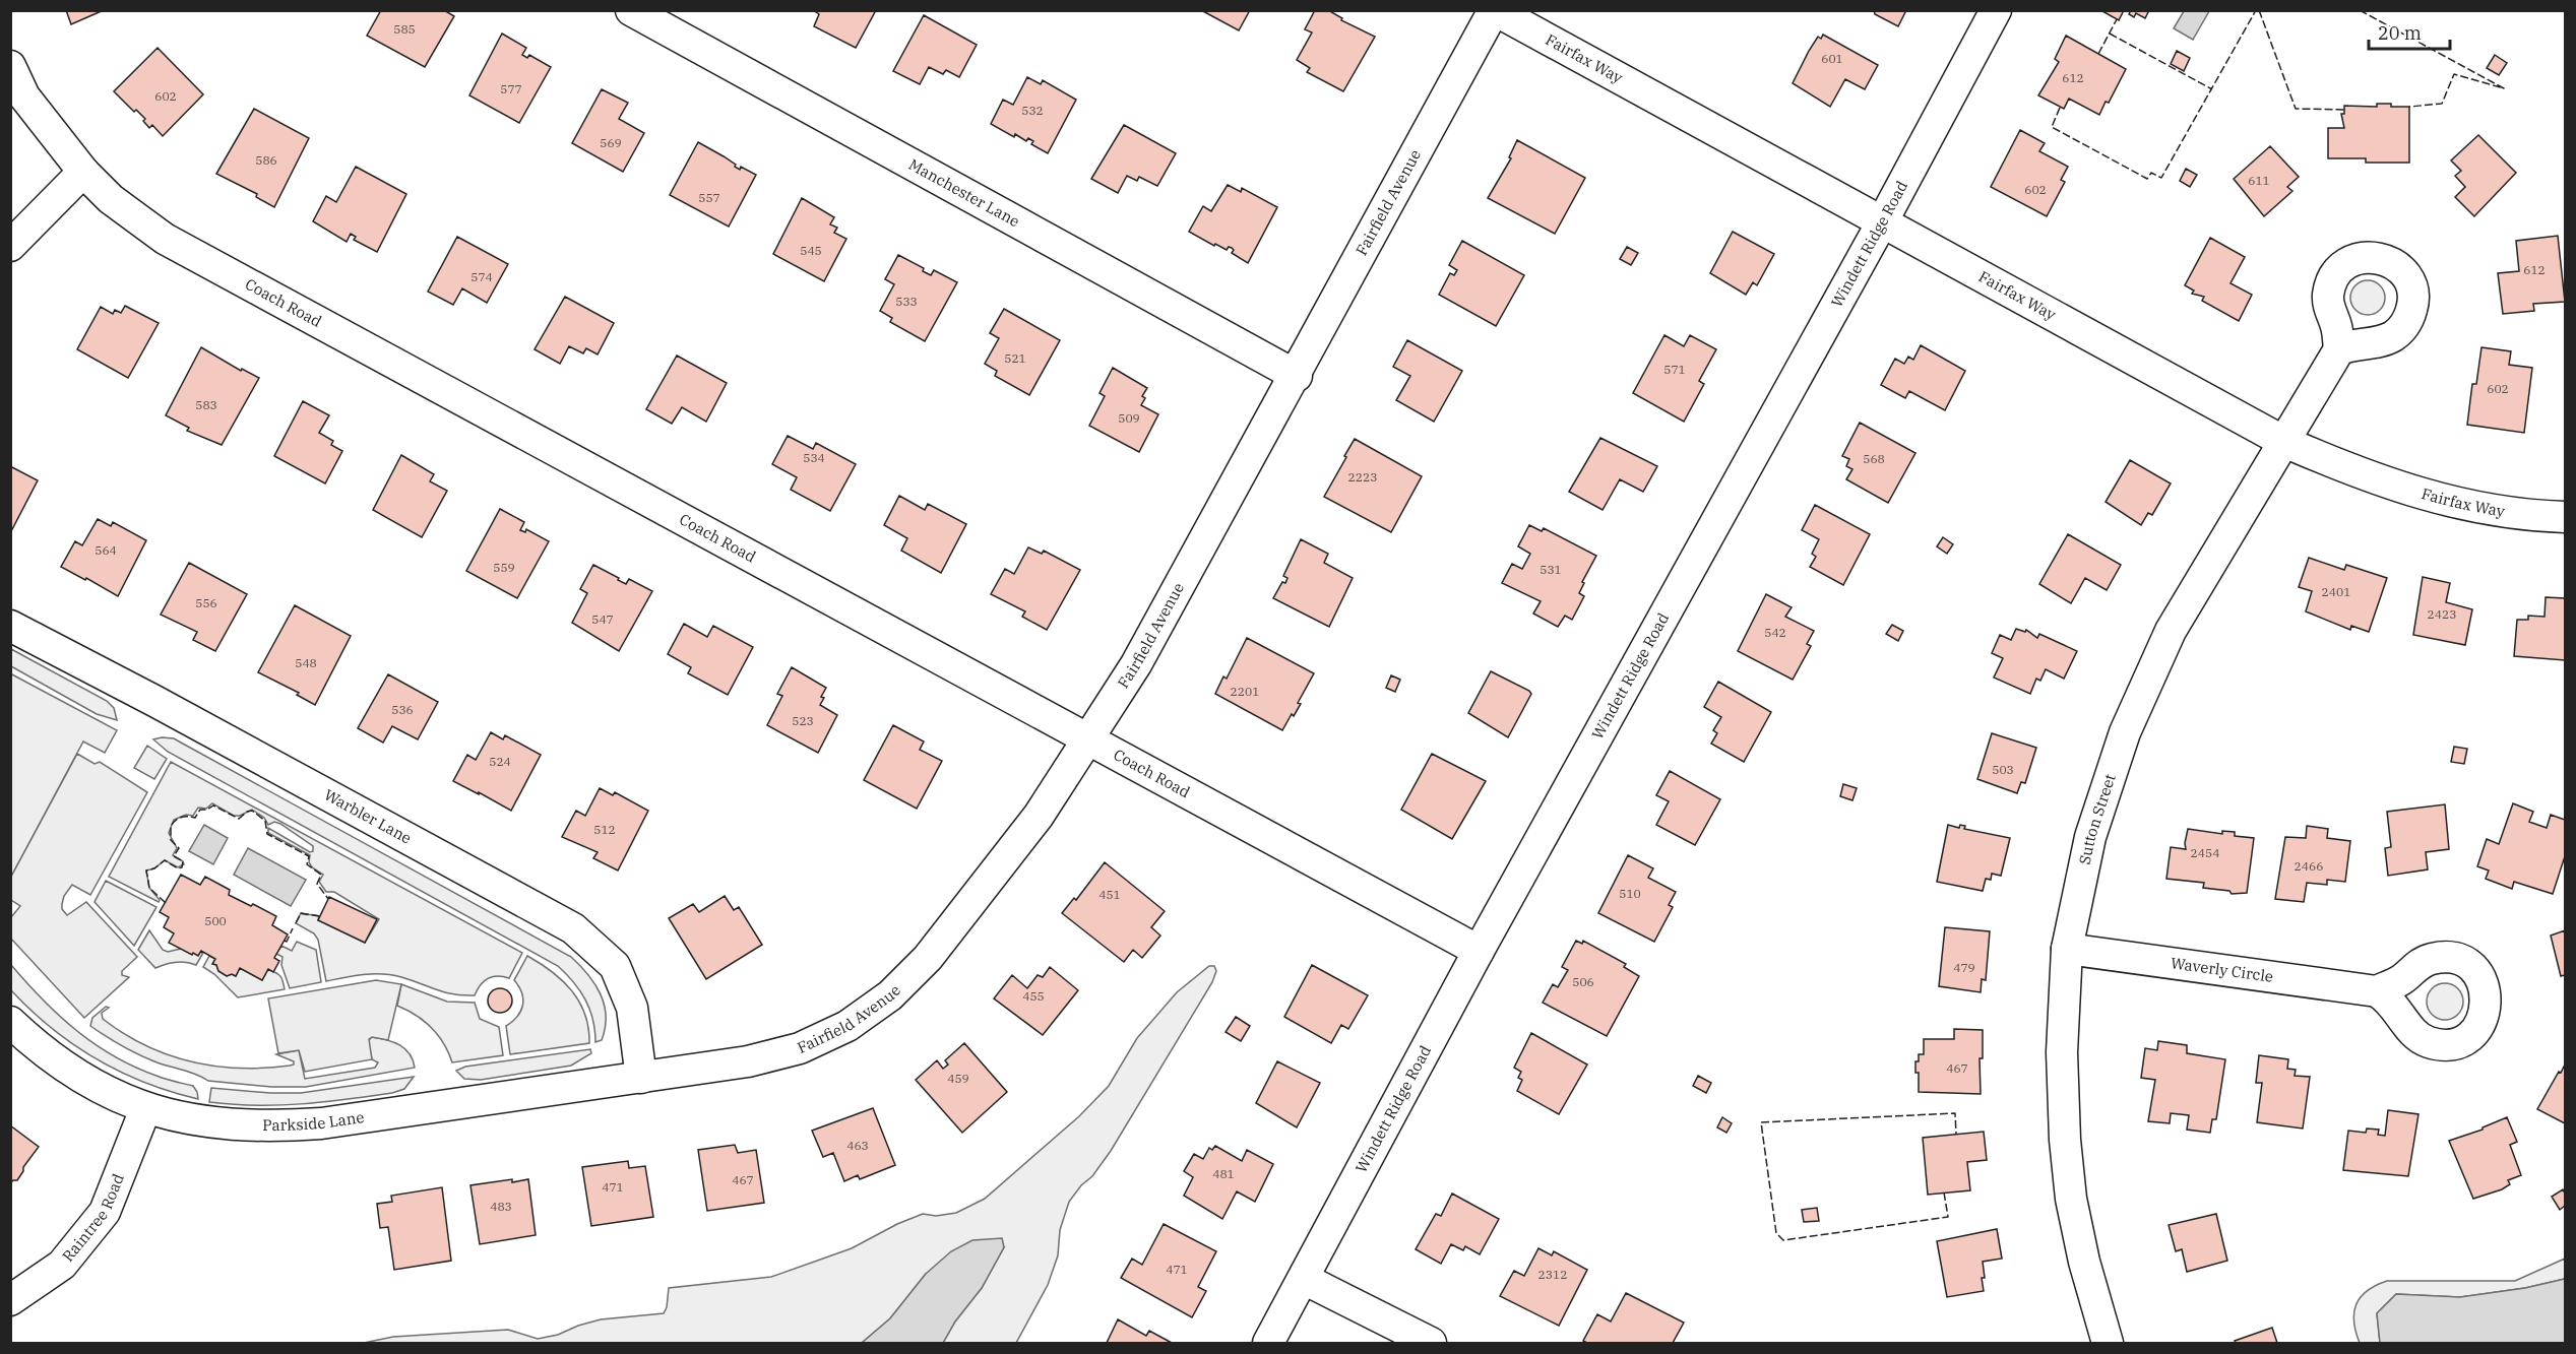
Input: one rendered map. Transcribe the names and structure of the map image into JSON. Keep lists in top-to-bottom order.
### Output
{
  "streets": {
    "street": [
      "Fairfax Way",
      "Manchester Lane",
      "Fairfield Avenue",
      "Windett Ridge Road",
      "Coach Road",
      "Warbler Lane",
      "Sutton Street",
      "Waverly Circle",
      "Parkside Lane",
      "Raintree Road"
    ]
  },
  "crossings": [
    ["Fairfax Way", "Fairfield Avenue"],
    ["Fairfax Way", "Windett Ridge Road"],
    ["Fairfax Way", "Sutton Street"],
    ["Manchester Lane", "Fairfield Avenue"],
    ["Fairfield Avenue", "Coach Road"],
    ["Fairfield Avenue", "Warbler Lane"],
    ["Fairfield Avenue", "Parkside Lane"],
    ["Windett Ridge Road", "Coach Road"],
    ["Warbler Lane", "Parkside Lane"],
    ["Sutton Street", "Waverly Circle"],
    ["Parkside Lane", "Raintree Road"]
  ],
  "house_numbers": [
    "585",
    "601",
    "612",
    "577",
    "602",
    "532",
    "569",
    "586",
    "611",
    "602",
    "557",
    "545",
    "612",
    "574",
    "533",
    "521",
    "571",
    "602",
    "583",
    "509",
    "534",
    "568",
    "2223",
    "564",
    "559",
    "531",
    "2401",
    "556",
    "2423",
    "547",
    "542",
    "548",
    "2201",
    "536",
    "523",
    "524",
    "503",
    "512",
    "2454",
    "2466",
    "510",
    "451",
    "500",
    "479",
    "506",
    "455",
    "467",
    "459",
    "463",
    "481",
    "467",
    "471",
    "483",
    "471",
    "2312"
  ],
  "scale_bar": "20 m"
}
